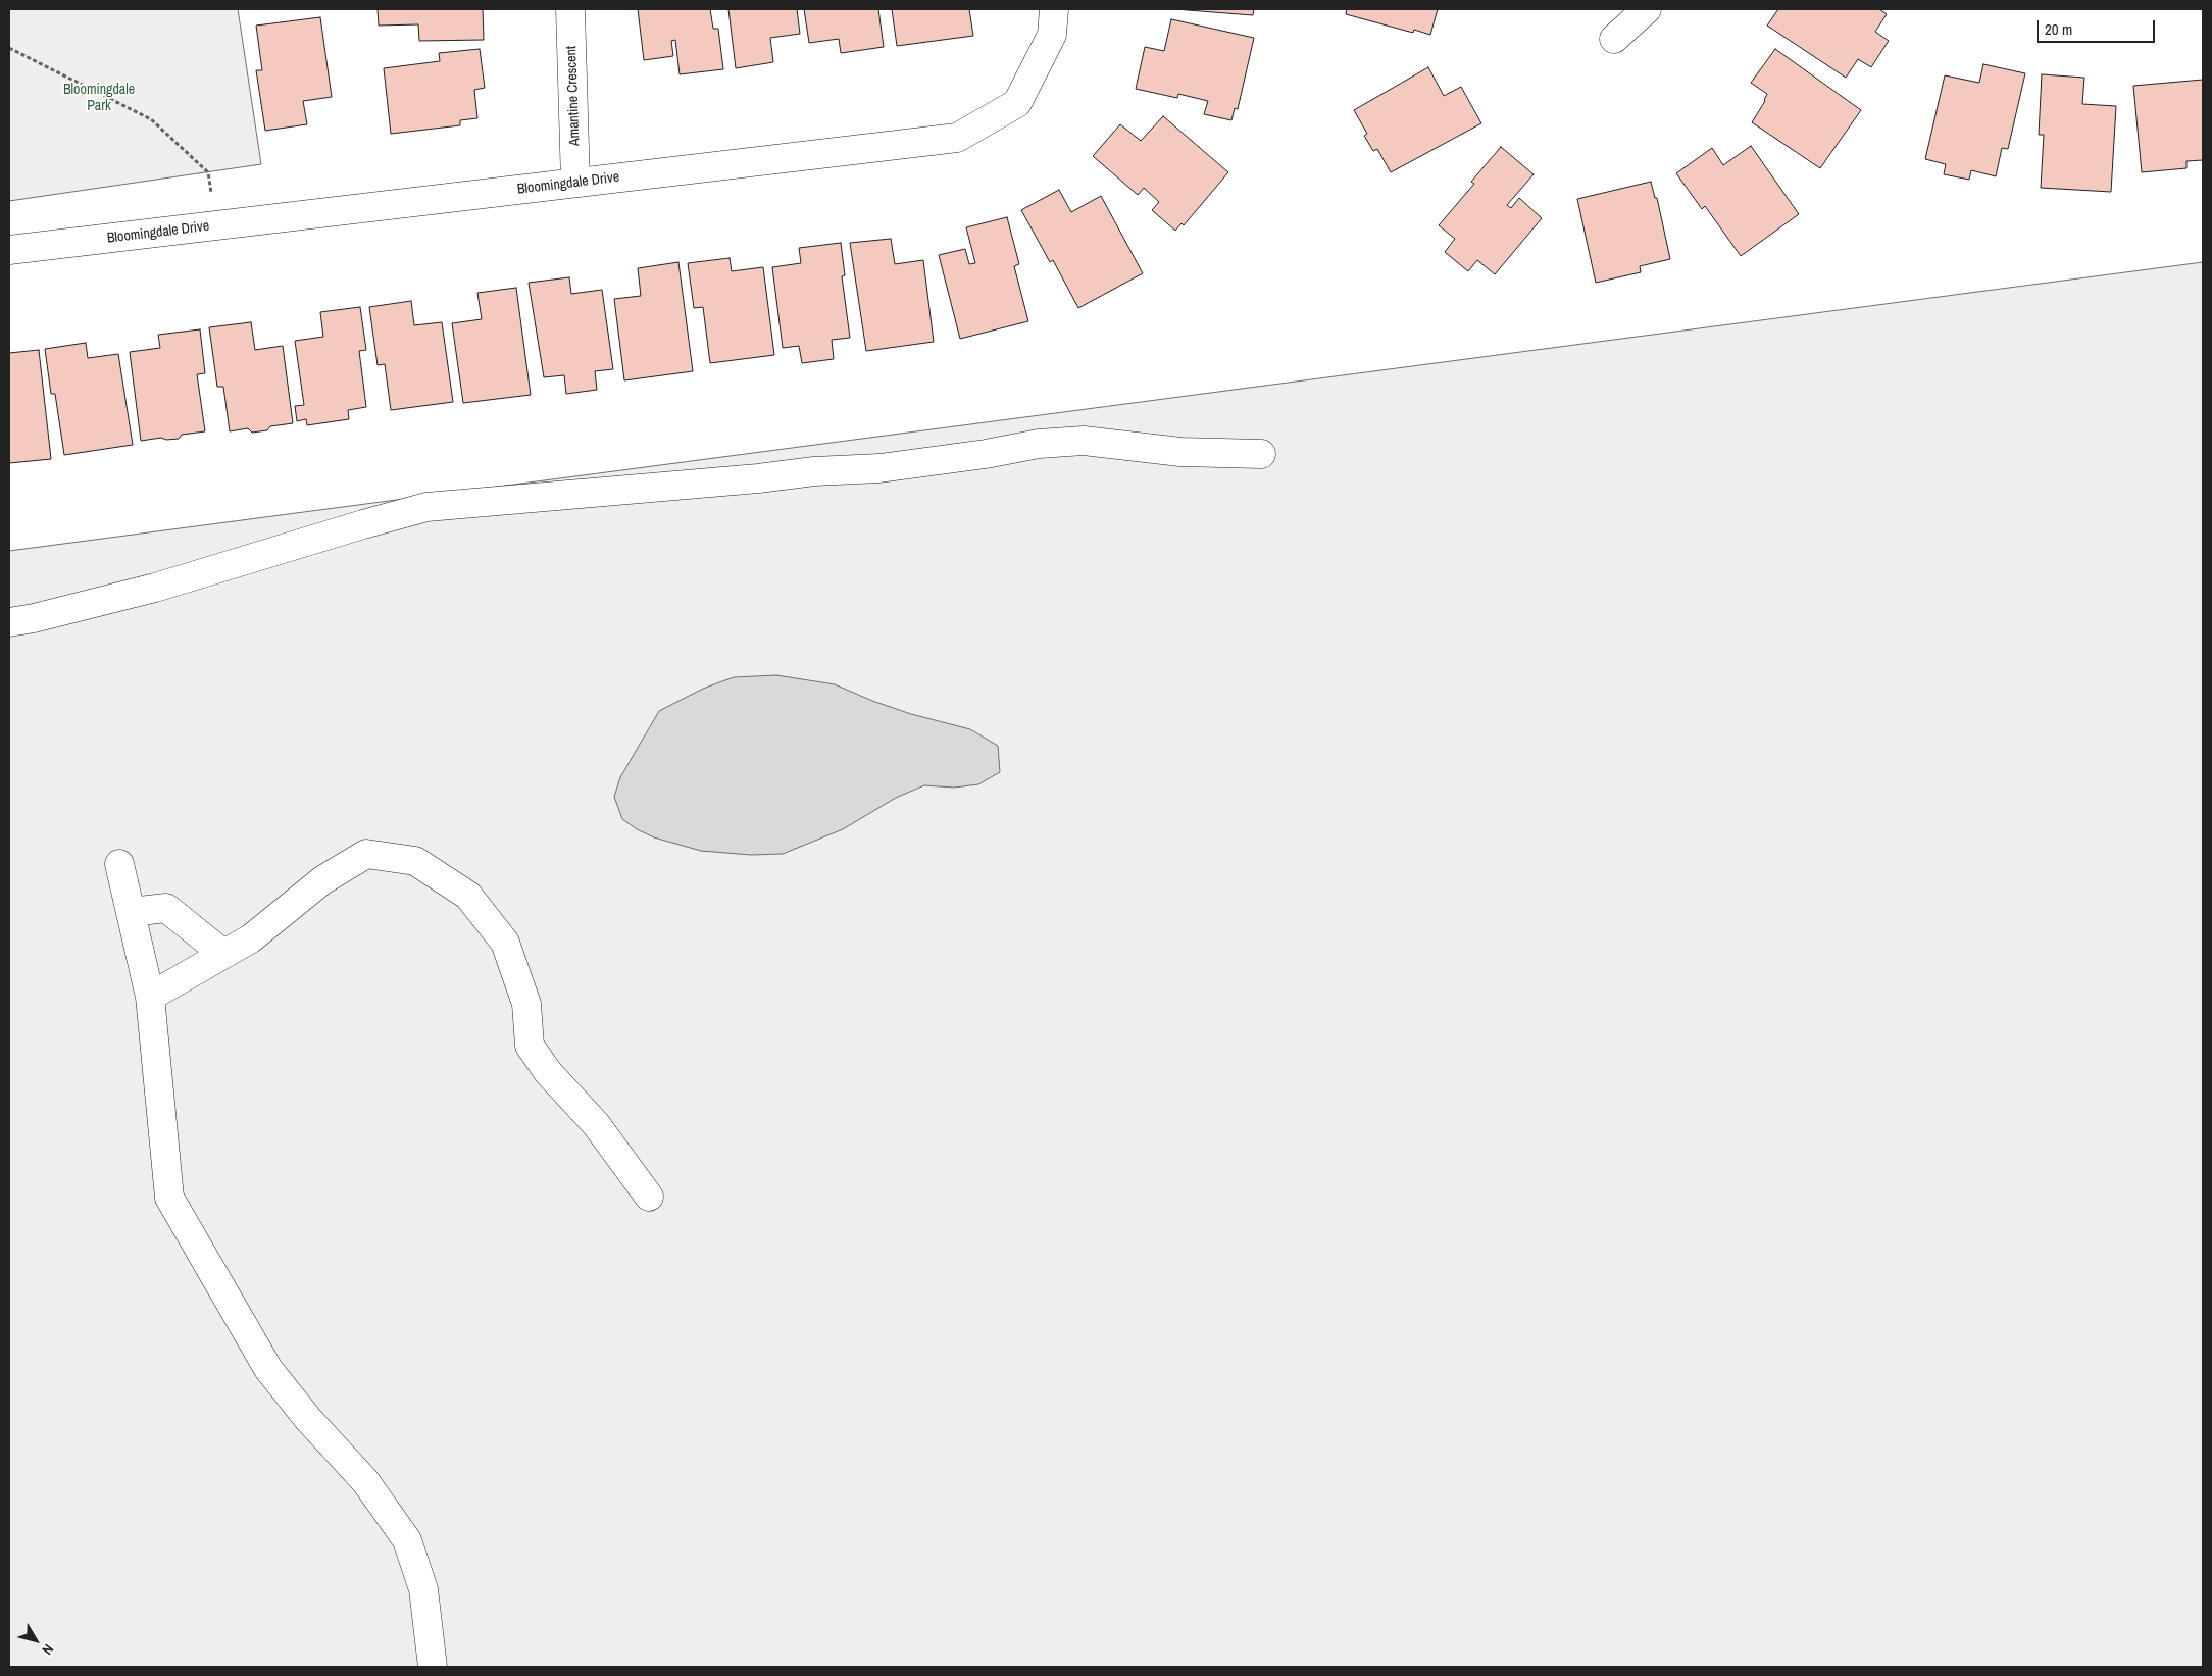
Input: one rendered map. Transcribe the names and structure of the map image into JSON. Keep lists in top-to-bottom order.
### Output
{
  "streets": {
    "street": ["Amantine Crescent", "Bloomingdale Drive"]
  },
  "crossings": [
    ["Amantine Crescent", "Bloomingdale Drive"]
  ],
  "parks": ["Bloomingdale Park"],
  "scale_bar": "20 m",
  "north": "bottom right"
}
